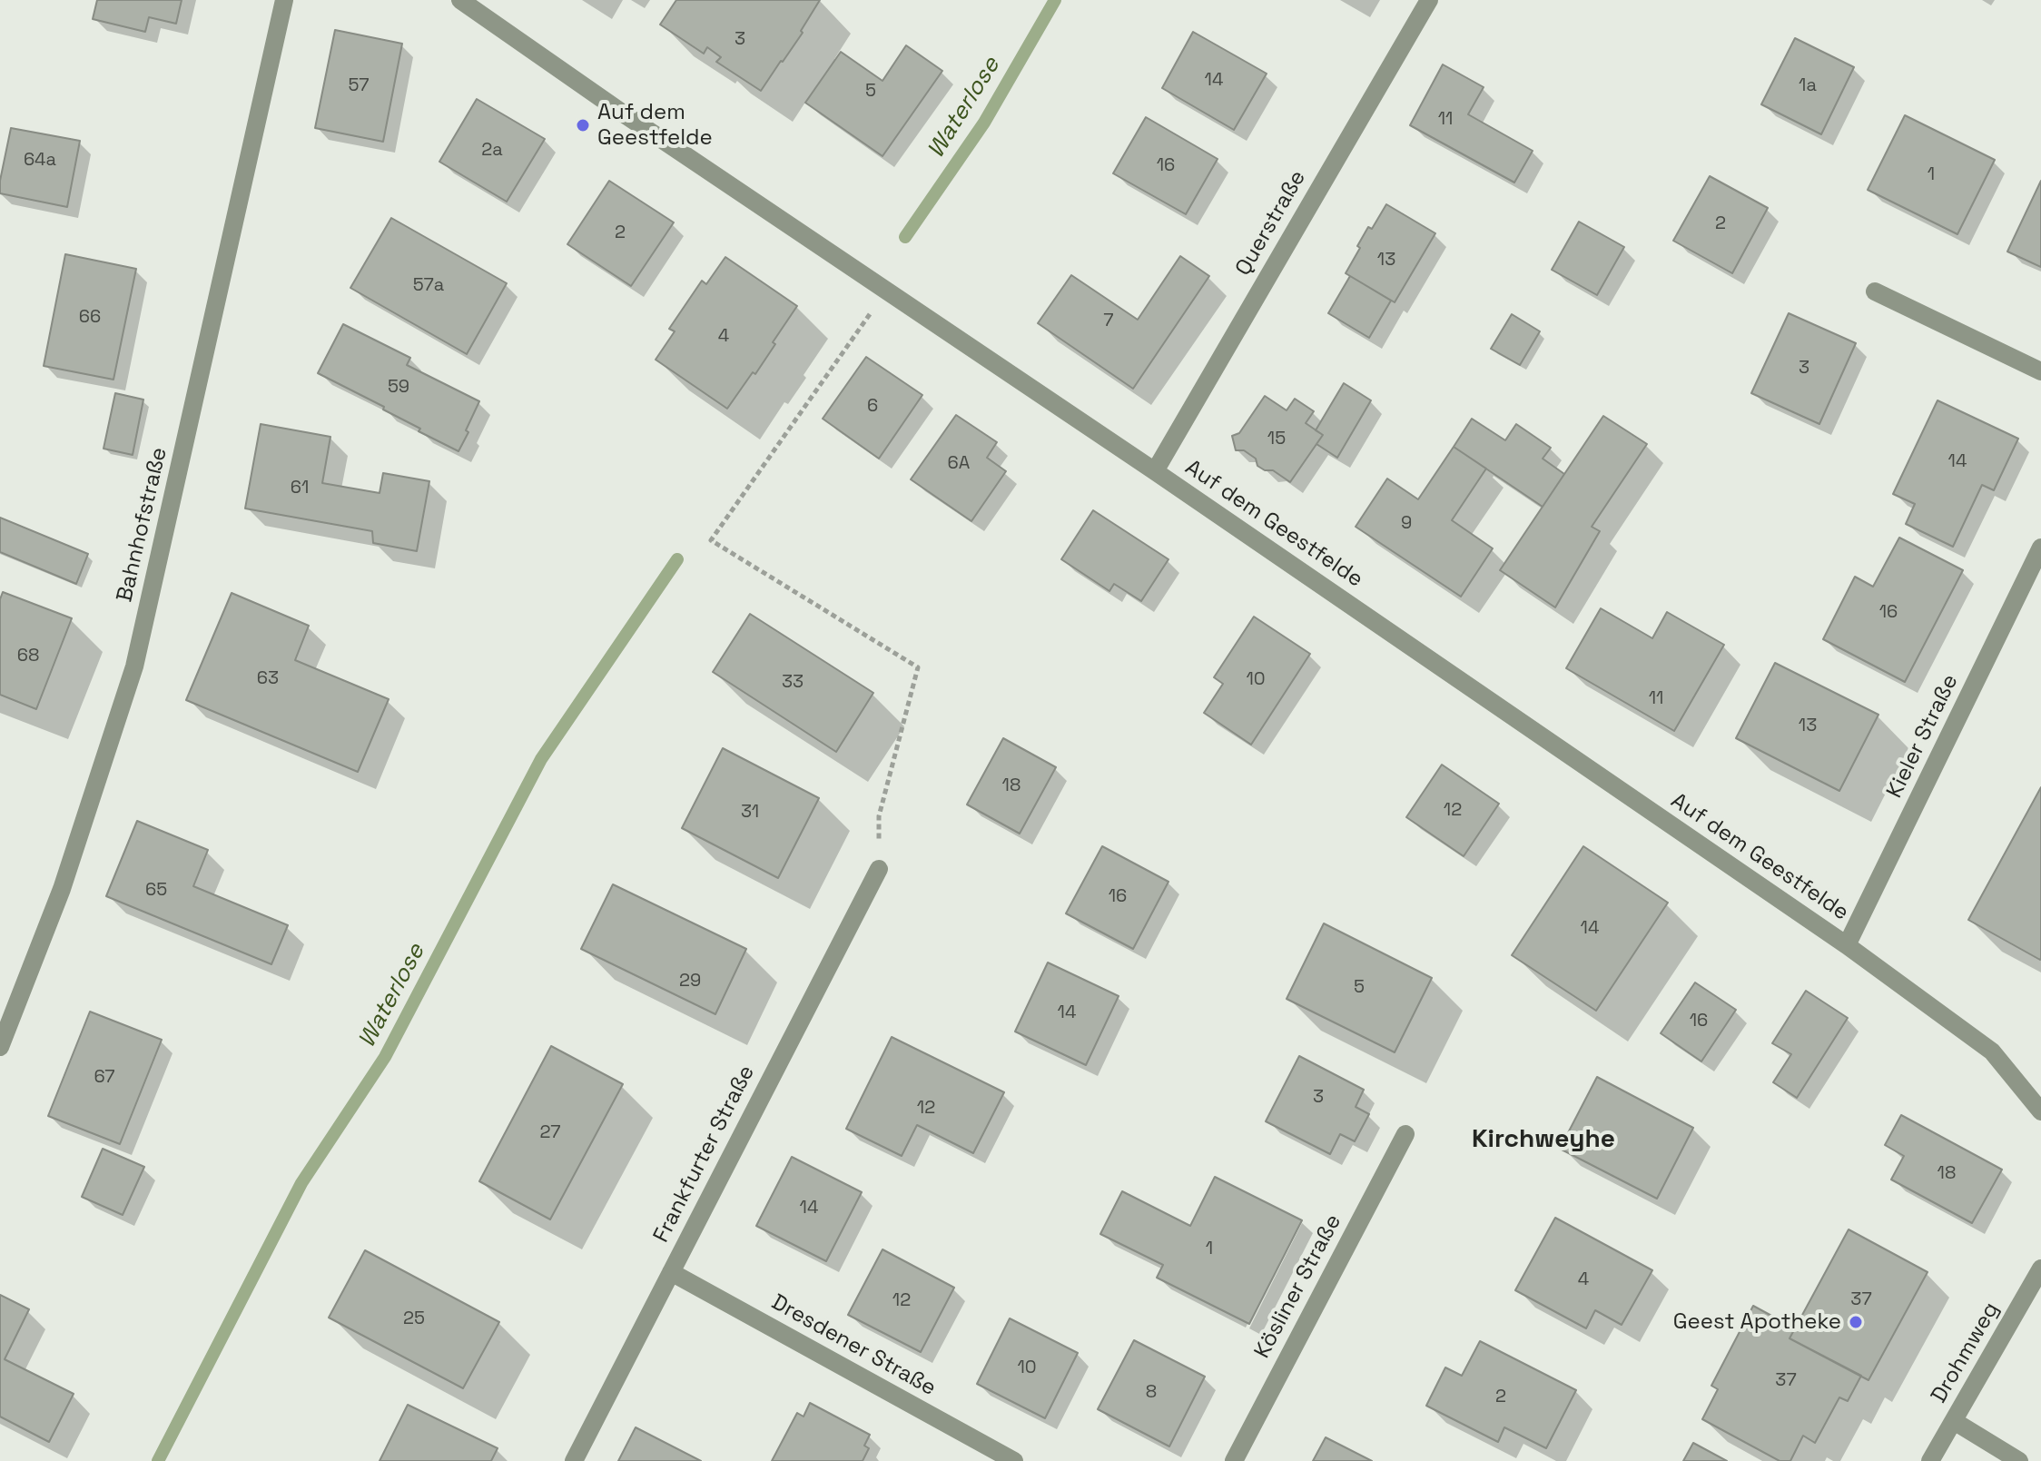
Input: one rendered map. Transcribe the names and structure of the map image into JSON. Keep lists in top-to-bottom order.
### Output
{
  "streets": {
    "street": [
      "Querstraße",
      "Auf dem Geestfelde",
      "Bahnhofstraße",
      "Kieler Straße",
      "Frankfurter Straße",
      "Kösliner Straße",
      "Dresdener Straße",
      "Drohmweg"
    ]
  },
  "crossings": [
    ["Querstraße", "Auf dem Geestfelde"],
    ["Auf dem Geestfelde", "Kieler Straße"],
    ["Frankfurter Straße", "Dresdener Straße"]
  ],
  "districts": ["Kirchweyhe"],
  "water": ["Waterlose"],
  "places": ["Auf dem Geestfelde", "Geest Apotheke"],
  "house_numbers": [
    "3",
    "14",
    "57",
    "1a",
    "5",
    "11",
    "2a",
    "64a",
    "16",
    "1",
    "2",
    "2",
    "13",
    "57a",
    "66",
    "7",
    "4",
    "3",
    "59",
    "6",
    "15",
    "14",
    "6A",
    "61",
    "9",
    "16",
    "68",
    "63",
    "10",
    "33",
    "11",
    "13",
    "18",
    "12",
    "31",
    "65",
    "16",
    "14",
    "29",
    "5",
    "14",
    "16",
    "67",
    "3",
    "12",
    "27",
    "18",
    "14",
    "1",
    "4",
    "37",
    "12",
    "25",
    "10",
    "37",
    "8",
    "2"
  ]
}
